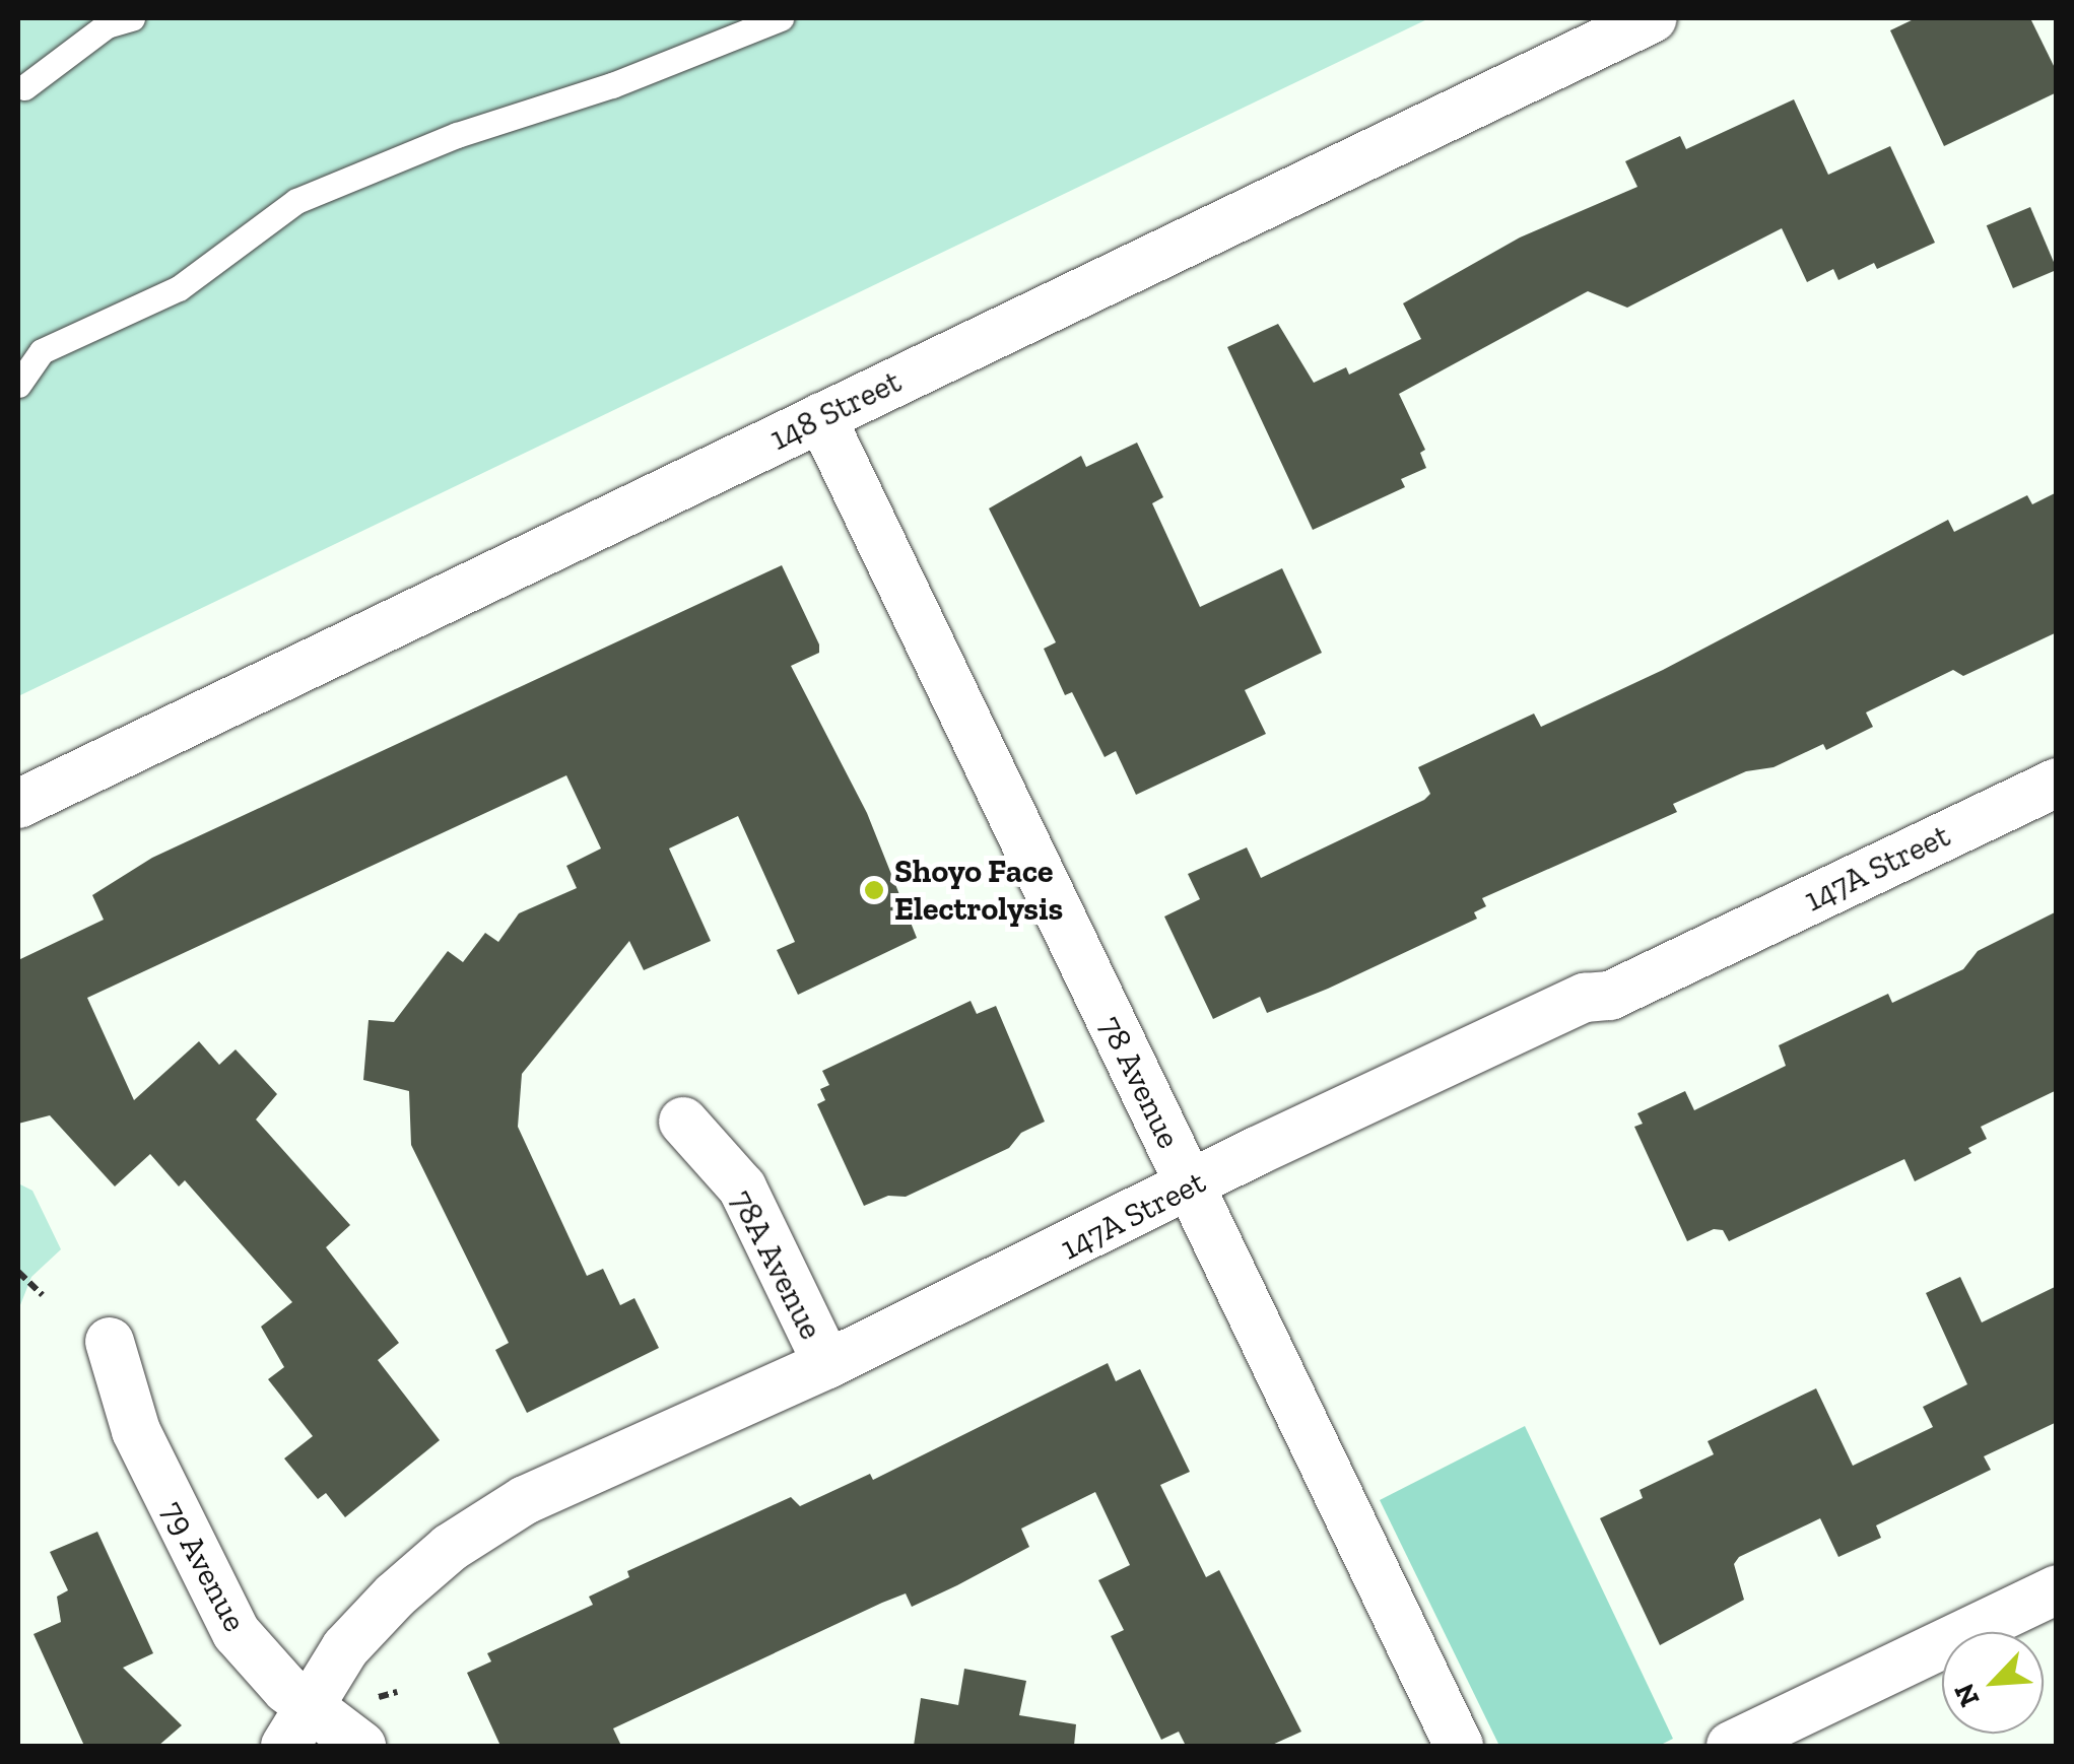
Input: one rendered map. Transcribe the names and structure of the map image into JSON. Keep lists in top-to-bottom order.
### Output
{
  "streets": {
    "street": [
      "148 Street",
      "147A Street",
      "78 Avenue",
      "78A Avenue",
      "79 Avenue"
    ]
  },
  "crossings": [
    ["148 Street", "78 Avenue"],
    ["147A Street", "78 Avenue"],
    ["147A Street", "78A Avenue"],
    ["147A Street", "79 Avenue"]
  ],
  "places": ["Shoyo Face Electrolysis"],
  "north": "bottom left"
}
